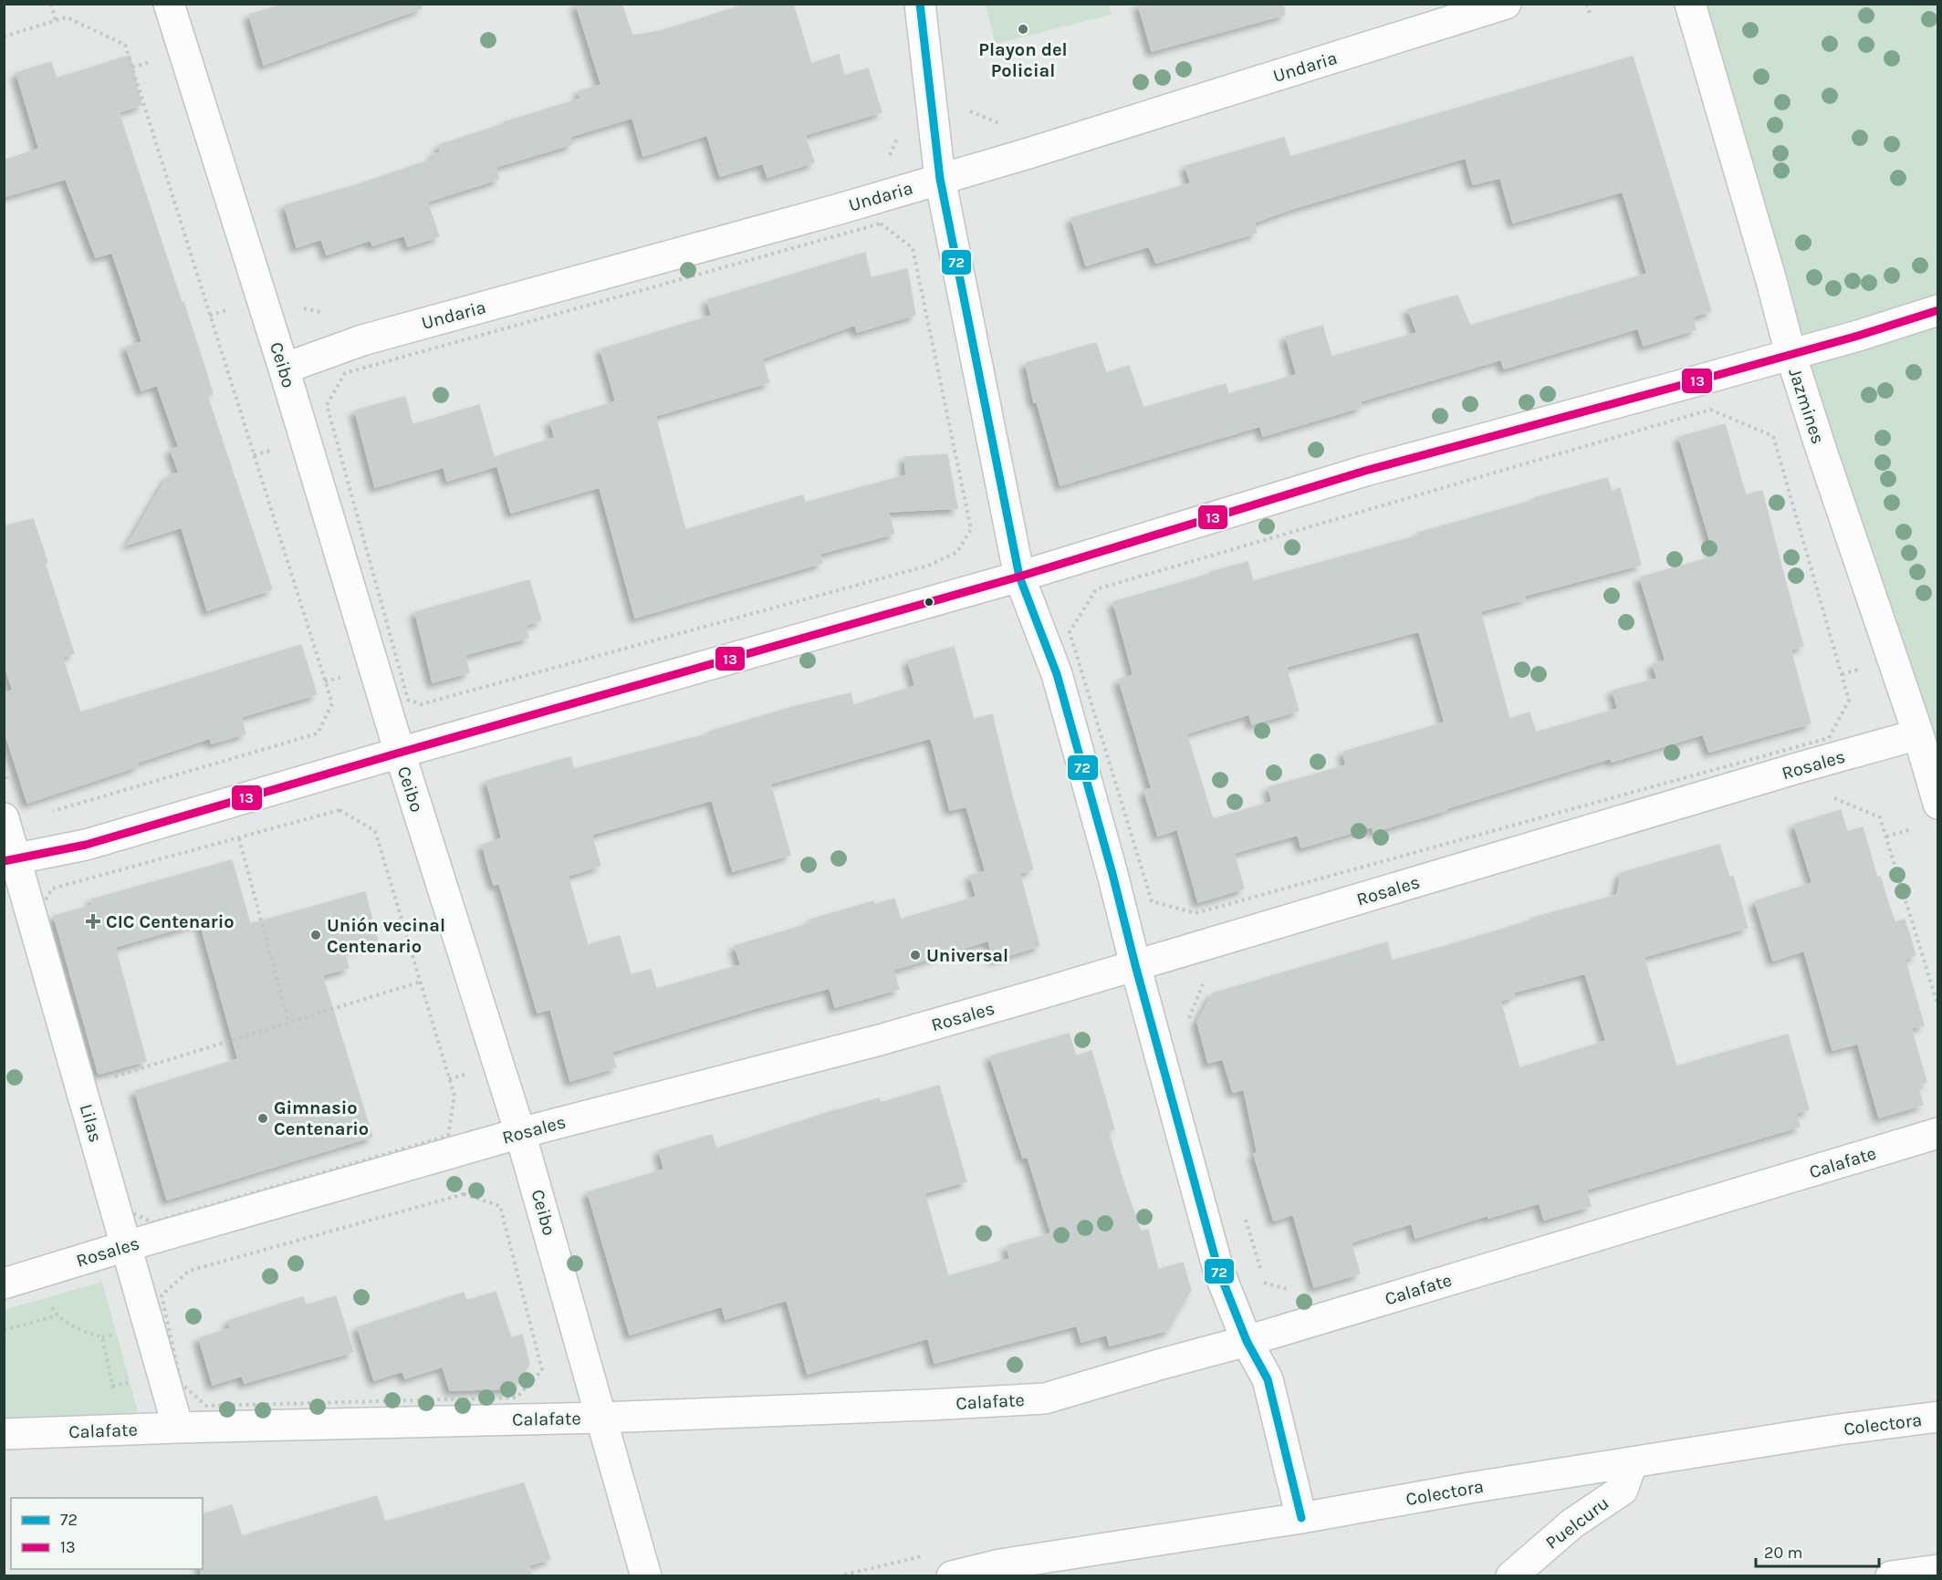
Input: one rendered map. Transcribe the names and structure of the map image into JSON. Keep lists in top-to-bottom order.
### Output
{
  "streets": {
    "street": [
      "Undaria",
      "Ceibo",
      "Jazmines",
      "Rosales",
      "Lilas",
      "Calafate",
      "Colectora",
      "Puelcuru"
    ]
  },
  "crossings": [
    ["Undaria", "Ceibo"],
    ["Ceibo", "Rosales"],
    ["Ceibo", "Calafate"],
    ["Jazmines", "Rosales"],
    ["Rosales", "Lilas"],
    ["Lilas", "Calafate"],
    ["Colectora", "Puelcuru"]
  ],
  "places": {
    "other": [
      "Playon del Policial",
      "Unión vecinal Centenario",
      "Universal",
      "Gimnasio Centenario"
    ],
    "health": ["CIC Centenario"]
  },
  "lines": ["transit line 72", "transit line 13"],
  "legend": ["72", "13"],
  "scale_bar": "20 m"
}
